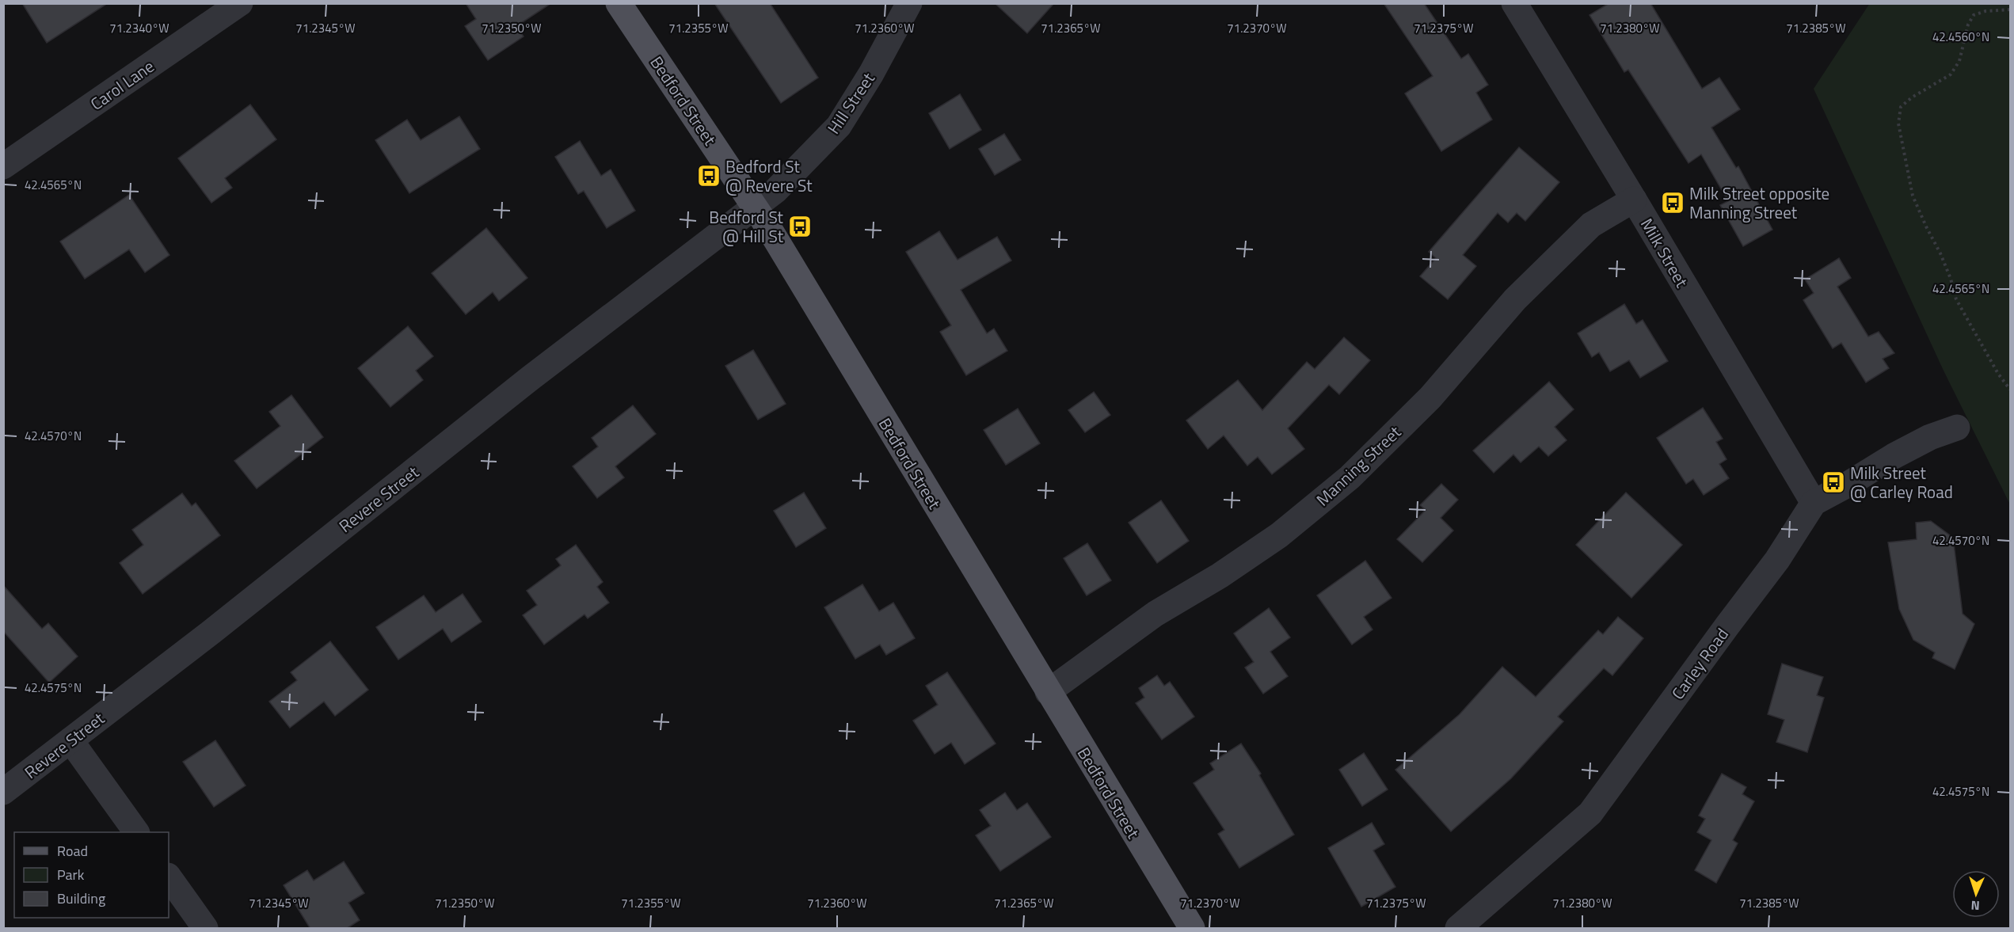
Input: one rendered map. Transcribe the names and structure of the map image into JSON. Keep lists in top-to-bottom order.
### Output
{
  "streets": {
    "main road": ["Bedford Street"],
    "street": [
      "Carol Lane",
      "Hill Street",
      "Milk Street",
      "Manning Street",
      "Revere Street",
      "Carley Road"
    ]
  },
  "crossings": [
    ["Bedford Street", "Hill Street"],
    ["Bedford Street", "Manning Street"],
    ["Bedford Street", "Revere Street"],
    ["Hill Street", "Revere Street"],
    ["Milk Street", "Manning Street"],
    ["Milk Street", "Carley Road"]
  ],
  "places": {
    "bus stop": [
      "Bedford St @ Revere St",
      "Milk Street opposite Manning Street",
      "Bedford St @ Hill St",
      "Milk Street @ Carley Road"
    ]
  },
  "legend": ["Road", "Park", "Building"],
  "north": "bottom",
  "coordinates": [
    "71.2370°W",
    "71.2375°W",
    "71.2380°W",
    "71.2385°W",
    "71.2340°W",
    "71.2345°W",
    "71.2350°W",
    "71.2355°W",
    "71.2360°W",
    "71.2365°W",
    "42.4560°N",
    "42.4565°N",
    "42.4570°N",
    "42.4575°N"
  ]
}
